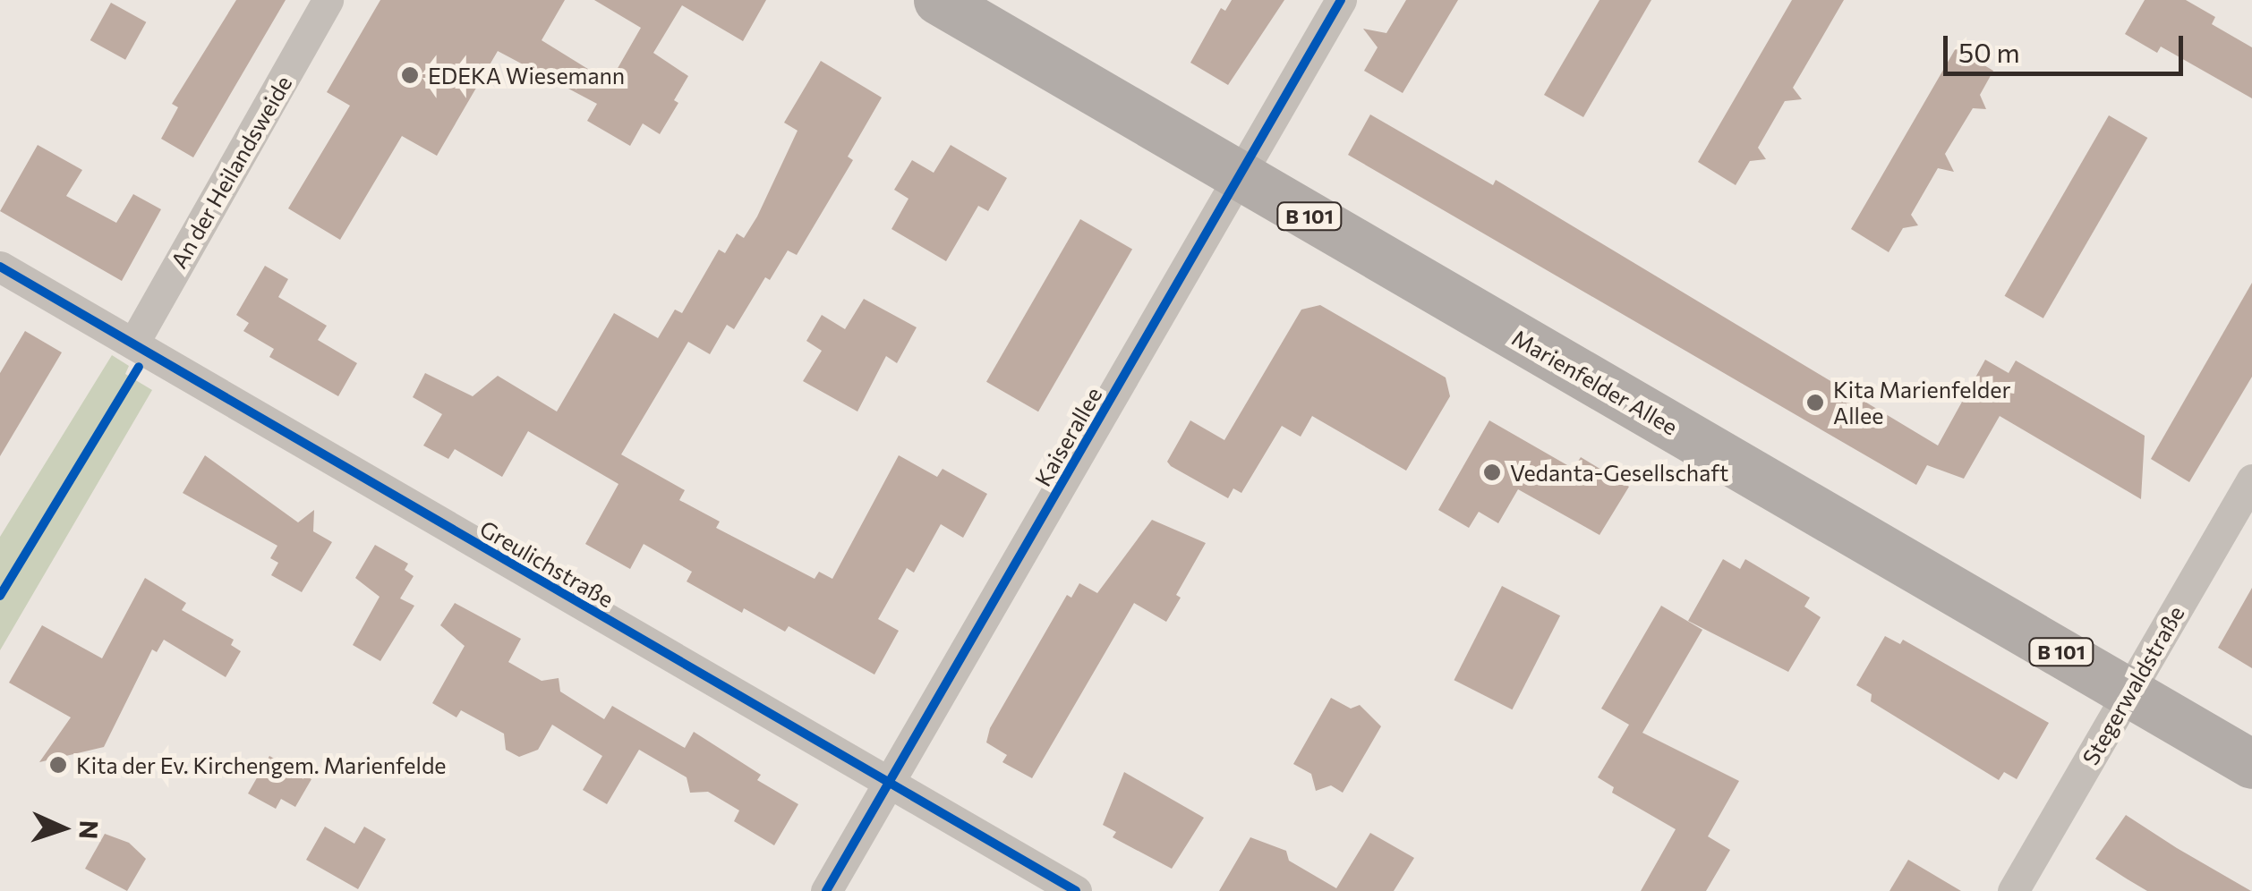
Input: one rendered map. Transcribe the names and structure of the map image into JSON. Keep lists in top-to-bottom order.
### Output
{
  "streets": {
    "main road": ["B 101", "Marienfelder Allee"],
    "street": [
      "An der Heilandsweide",
      "Kaiserallee",
      "Greulichstraße",
      "Stegerwaldstraße"
    ]
  },
  "crossings": [
    ["An der Heilandsweide", "Greulichstraße"],
    ["Marienfelder Allee", "Kaiserallee"],
    ["Marienfelder Allee", "Stegerwaldstraße"],
    ["Kaiserallee", "Greulichstraße"]
  ],
  "places": [
    "EDEKA Wiesemann",
    "Kita Marienfelder Allee",
    "Vedanta-Gesellschaft",
    "Kita der Ev. Kirchengem. Marienfelde"
  ],
  "scale_bar": "50 m",
  "north": "right"
}
